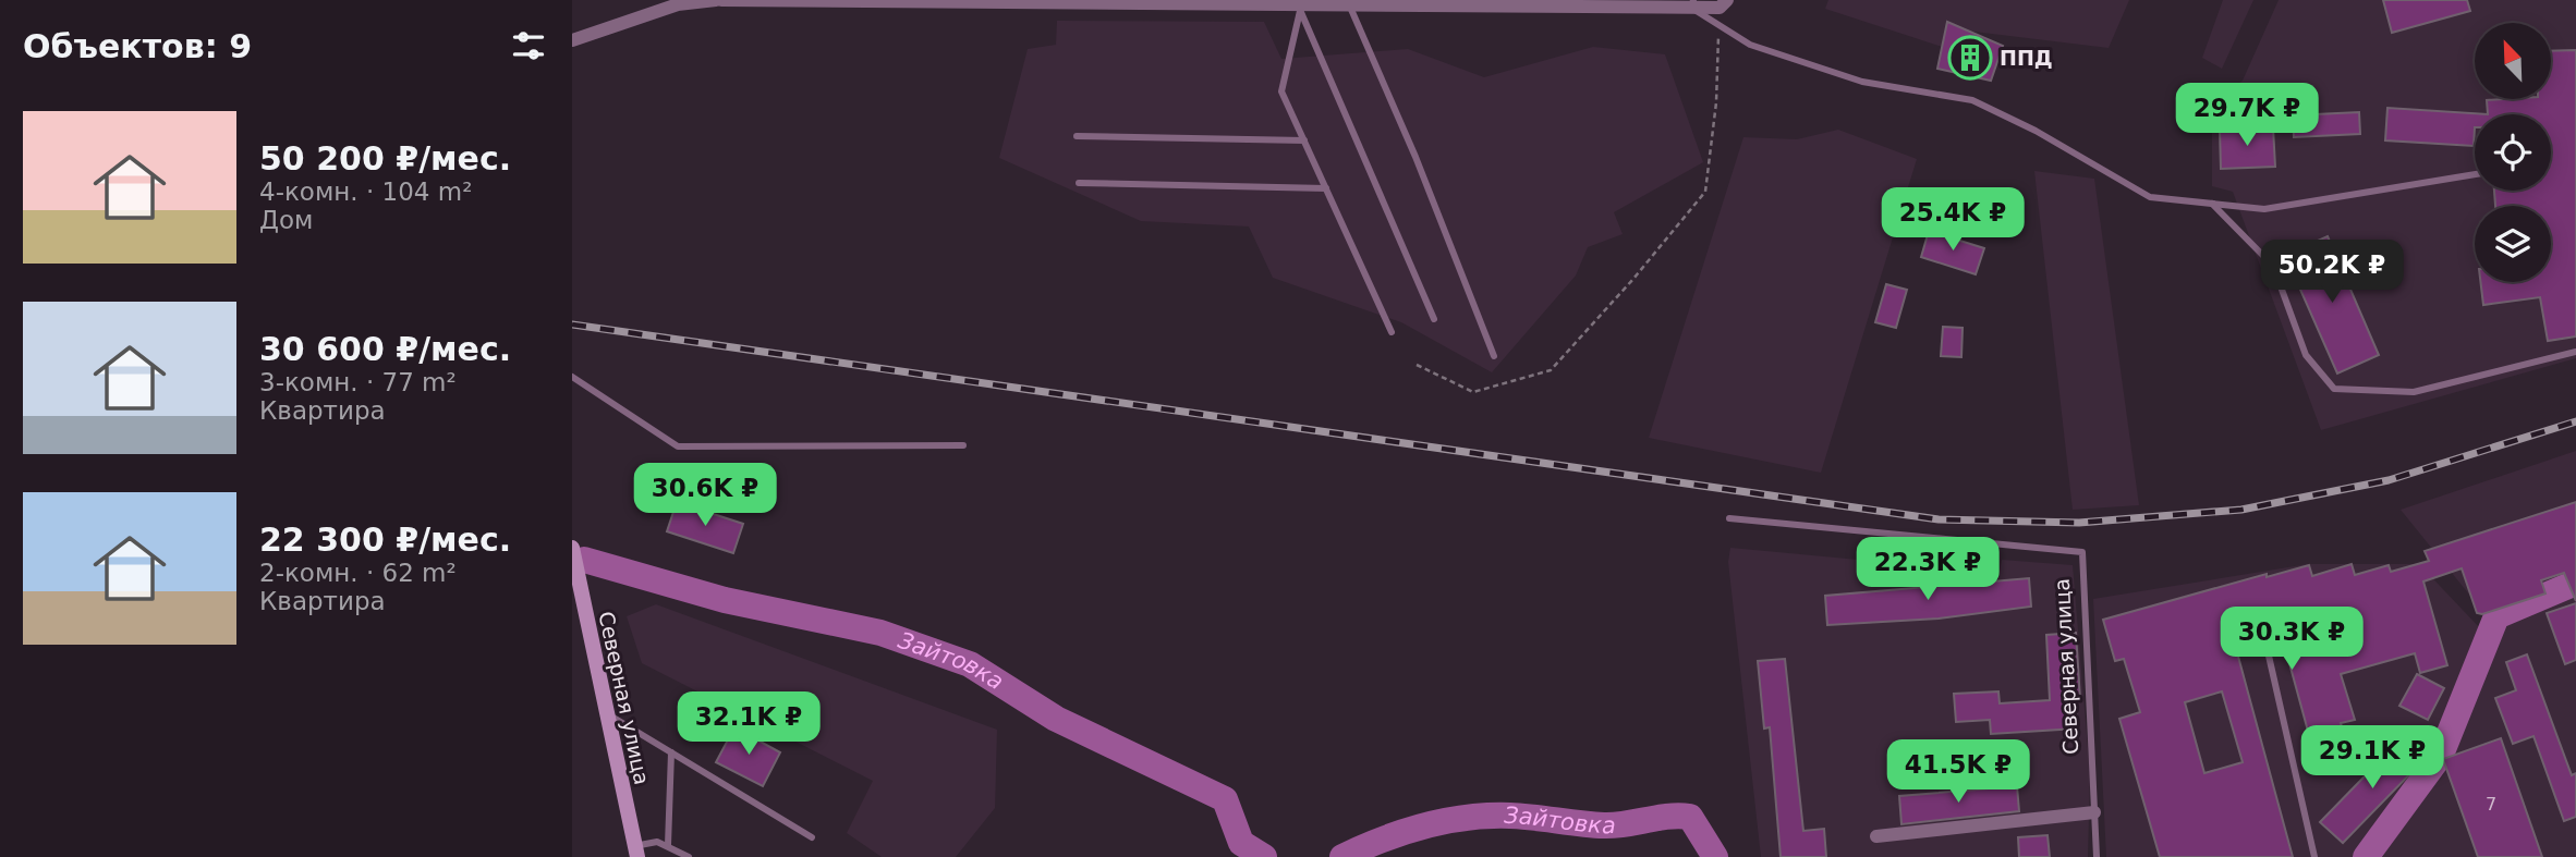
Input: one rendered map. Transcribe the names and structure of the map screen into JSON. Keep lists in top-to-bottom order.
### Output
{
  "streets": {
    "main road": ["Северная улица"]
  },
  "water": ["Зайтовка"],
  "places": {
    "building": ["ППД"]
  },
  "house_numbers": ["7"],
  "north": "top left",
  "page": {
    "heading": "Объектов: 9",
    "price": [
      "29.7K ₽",
      "25.4K ₽",
      "50.2K ₽",
      "30.6K ₽",
      "22.3K ₽",
      "30.3K ₽",
      "32.1K ₽",
      "29.1K ₽",
      "41.5K ₽"
    ],
    "list": [
      {
        "name": "50 200 ₽/мес.",
        "note": "4-комн. · 104 m² · Дом"
      },
      {
        "name": "30 600 ₽/мес.",
        "note": "3-комн. · 77 m² · Квартира"
      },
      {
        "name": "22 300 ₽/мес.",
        "note": "2-комн. · 62 m² · Квартира"
      }
    ]
  }
}
